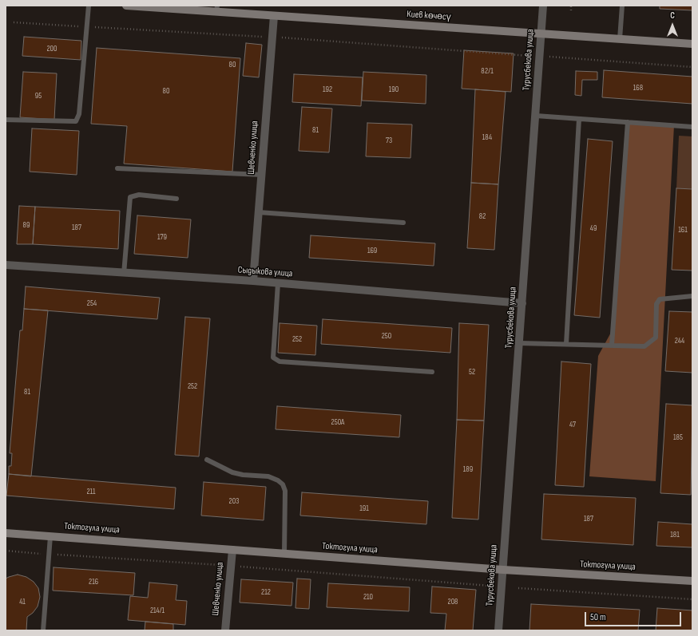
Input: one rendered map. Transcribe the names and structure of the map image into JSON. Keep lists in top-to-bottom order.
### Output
{
  "streets": {
    "main road": ["Киев көчөсү", "Токтогула улица"],
    "street": ["Турусбекова улица", "Шевченко улица", "Сыдыкова улица"]
  },
  "crossings": [
    ["Киев көчөсү", "Турусбекова улица"],
    ["Киев көчөсү", "Шевченко улица"],
    ["Турусбекова улица", "Сыдыкова улица"],
    ["Турусбекова улица", "Токтогула улица"],
    ["Шевченко улица", "Сыдыкова улица"],
    ["Шевченко улица", "Токтогула улица"]
  ],
  "house_numbers": [
    "200",
    "80",
    "82/1",
    "168",
    "192",
    "190",
    "80",
    "95",
    "81",
    "184",
    "73",
    "82",
    "89",
    "187",
    "49",
    "161",
    "179",
    "169",
    "254",
    "250",
    "252",
    "244",
    "52",
    "252",
    "81",
    "250А",
    "47",
    "185",
    "189",
    "211",
    "203",
    "191",
    "187",
    "181",
    "216",
    "212",
    "210",
    "41",
    "208",
    "214/1"
  ],
  "scale_bar": "50 m",
  "north": "top"
}
